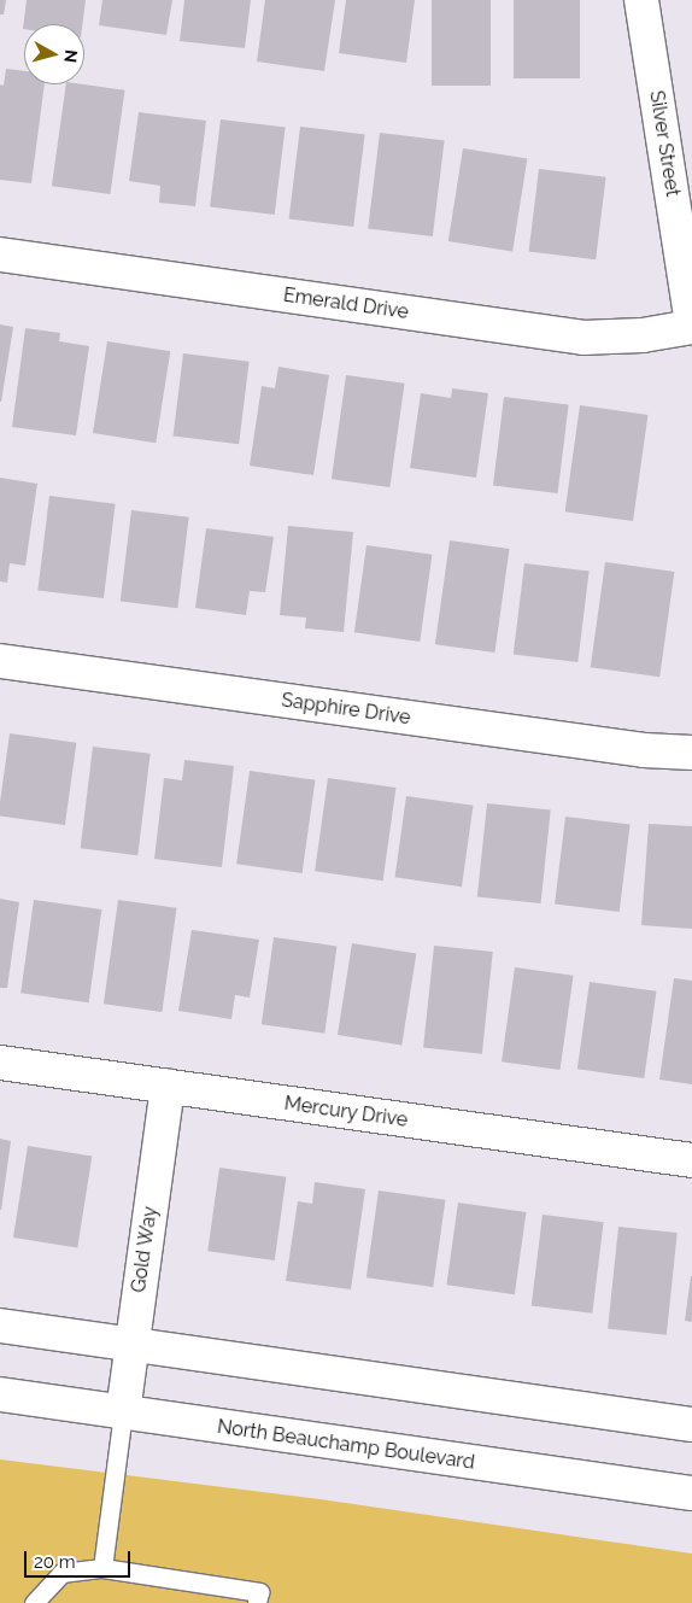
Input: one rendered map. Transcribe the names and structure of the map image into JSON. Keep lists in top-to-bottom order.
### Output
{
  "streets": {
    "street": [
      "Silver Street",
      "Emerald Drive",
      "Sapphire Drive",
      "Mercury Drive",
      "Gold Way",
      "North Beauchamp Boulevard"
    ]
  },
  "crossings": [
    ["Mercury Drive", "Gold Way"],
    ["Gold Way", "North Beauchamp Boulevard"]
  ],
  "scale_bar": "20 m",
  "north": "right"
}
